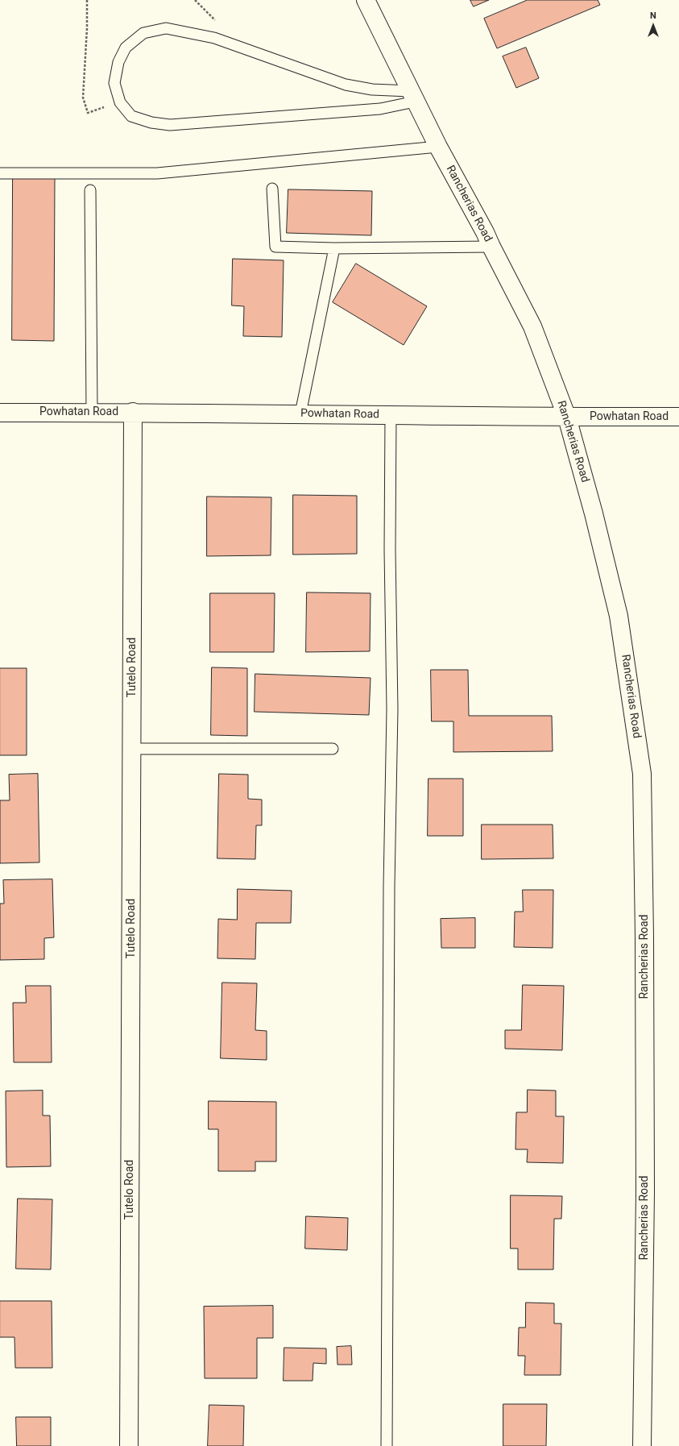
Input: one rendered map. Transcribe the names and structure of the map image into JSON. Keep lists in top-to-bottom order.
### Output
{
  "streets": {
    "street": ["Rancherias Road", "Powhatan Road", "Tutelo Road"]
  },
  "crossings": [
    ["Rancherias Road", "Powhatan Road"],
    ["Powhatan Road", "Tutelo Road"]
  ],
  "north": "top"
}
